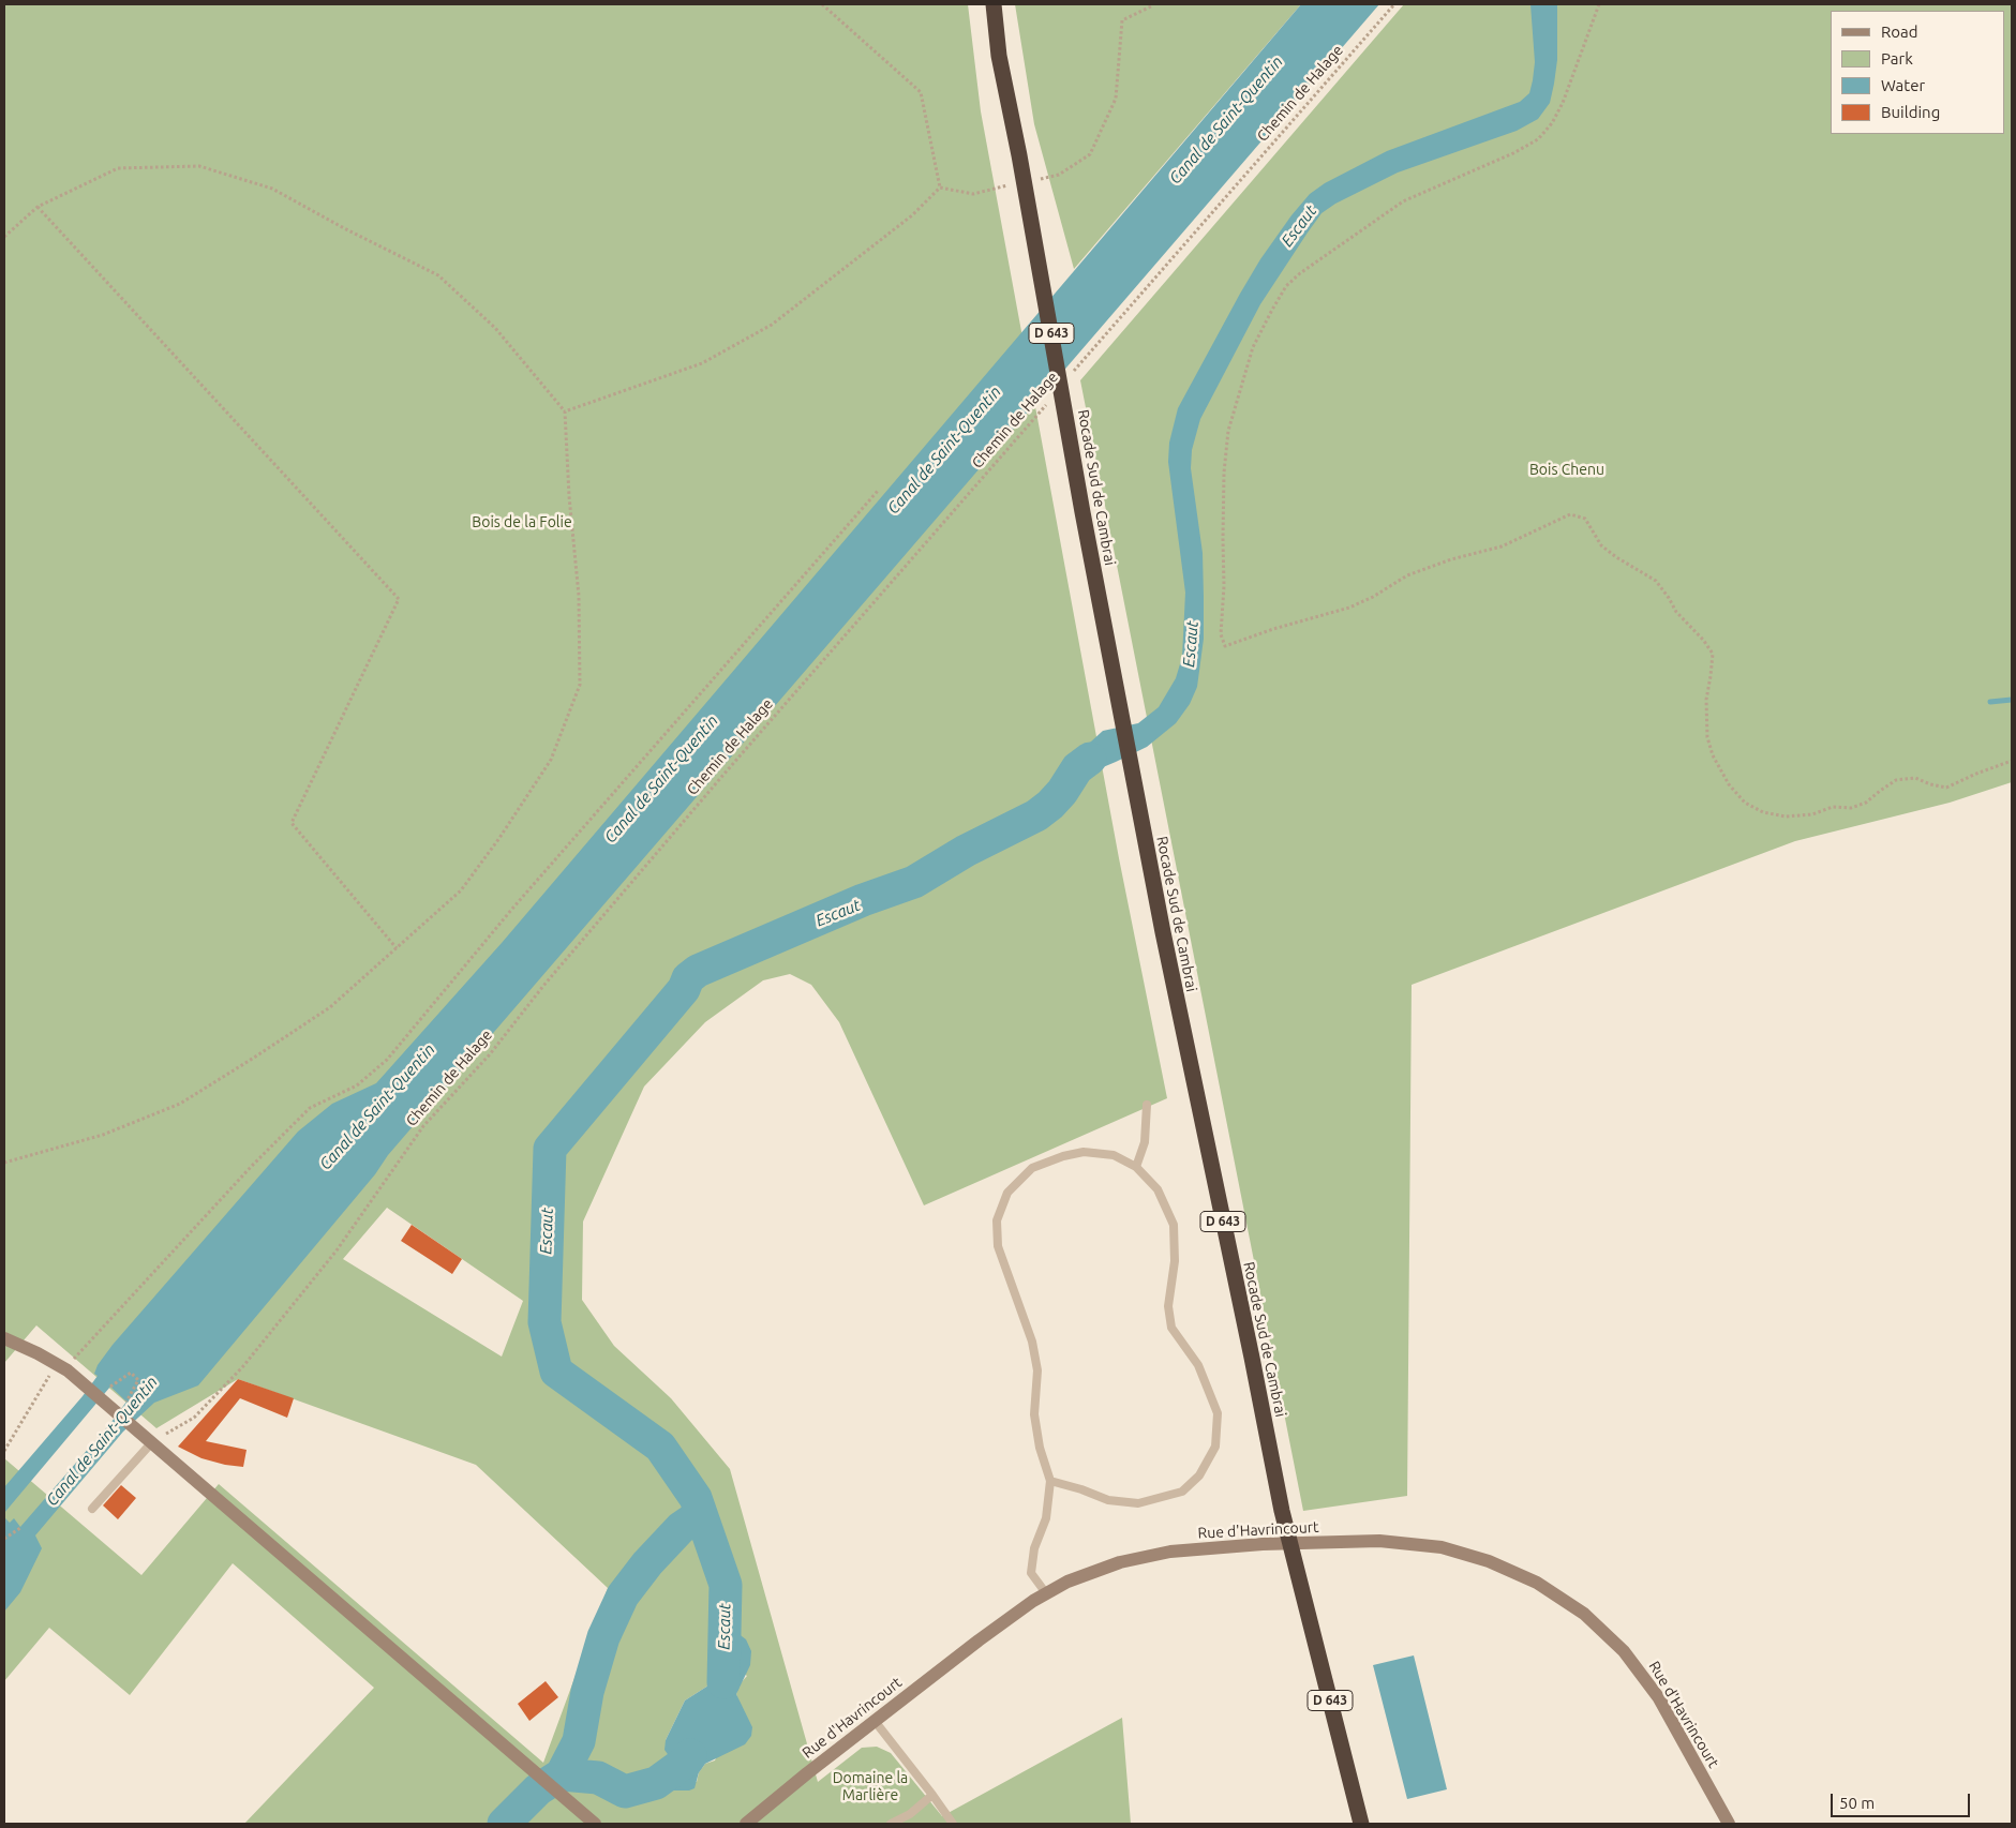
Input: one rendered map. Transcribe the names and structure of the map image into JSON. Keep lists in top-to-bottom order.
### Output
{
  "streets": {
    "highway": ["D 643", "Rocade Sud de Cambrai"],
    "street": ["Rue d'Havrincourt"],
    "path": ["Chemin de Halage"]
  },
  "water": ["Canal de Saint-Quentin", "Escaut"],
  "parks": ["Bois Chenu", "Bois de la Folie", "Domaine la Marlière"],
  "legend": [
    "Road",
    "Park",
    "Water",
    "Building"
  ],
  "scale_bar": "50 m"
}
